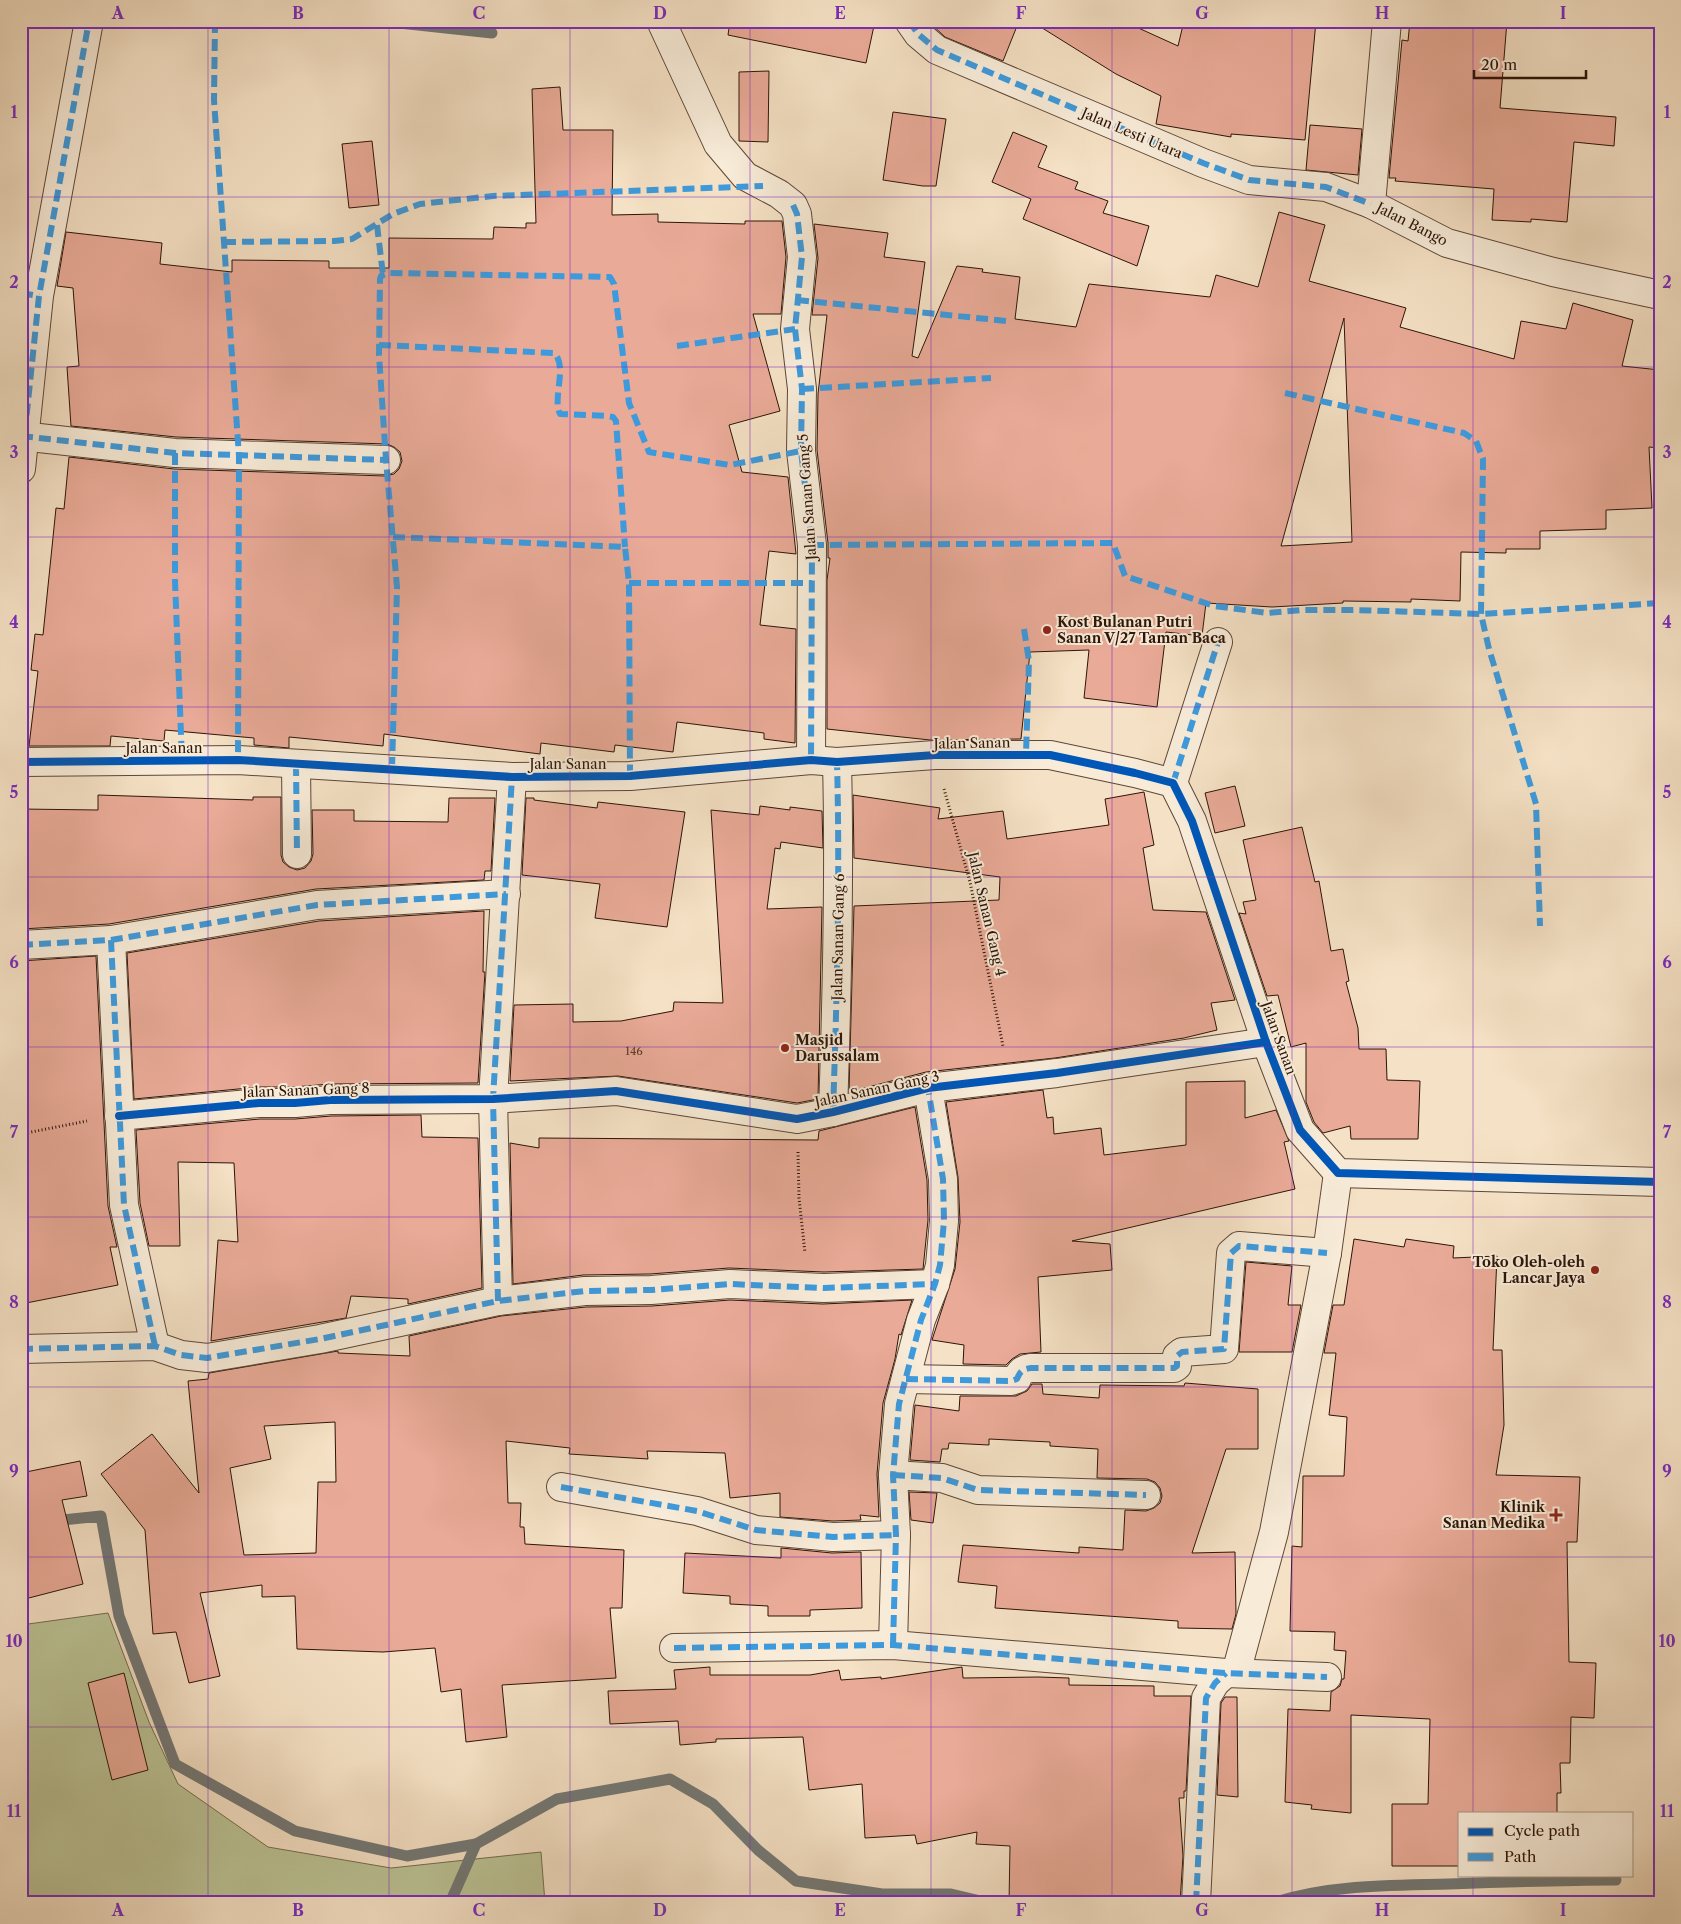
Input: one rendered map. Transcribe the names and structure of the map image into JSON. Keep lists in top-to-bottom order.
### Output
{
  "streets": {
    "street": [
      "Jalan Lesti Utara",
      "Jalan Bango",
      "Jalan Sanan Gang 5",
      "Jalan Sanan",
      "Jalan Sanan Gang 6",
      "Jalan Sanan Gang 3",
      "Jalan Sanan Gang 8"
    ],
    "path": ["Jalan Sanan Gang 4"]
  },
  "crossings": [
    ["Jalan Lesti Utara", "Jalan Bango"],
    ["Jalan Sanan Gang 5", "Jalan Sanan"],
    ["Jalan Sanan Gang 5", "Jalan Sanan Gang 6"],
    ["Jalan Sanan", "Jalan Sanan Gang 4"],
    ["Jalan Sanan", "Jalan Sanan Gang 6"],
    ["Jalan Sanan", "Jalan Sanan Gang 3"],
    ["Jalan Sanan Gang 4", "Jalan Sanan Gang 3"],
    ["Jalan Sanan Gang 6", "Jalan Sanan Gang 3"],
    ["Jalan Sanan Gang 3", "Jalan Sanan Gang 8"]
  ],
  "places": {
    "other": ["Kost Bulanan Putri Sanan V/27 Taman Baca", "Masjid Darussalam", "Toko Oleh-oleh Lancar Jaya"],
    "health": ["Klinik Sanan Medika"]
  },
  "house_numbers": ["146"],
  "legend": ["Cycle path", "Path"],
  "scale_bar": "20 m",
  "grid": {
    "columns": [
      "A",
      "B",
      "C",
      "D",
      "E",
      "F",
      "G",
      "H",
      "I"
    ],
    "rows": [
      "1",
      "2",
      "3",
      "4",
      "5",
      "6",
      "7",
      "8",
      "9",
      "10",
      "11"
    ]
  }
}
